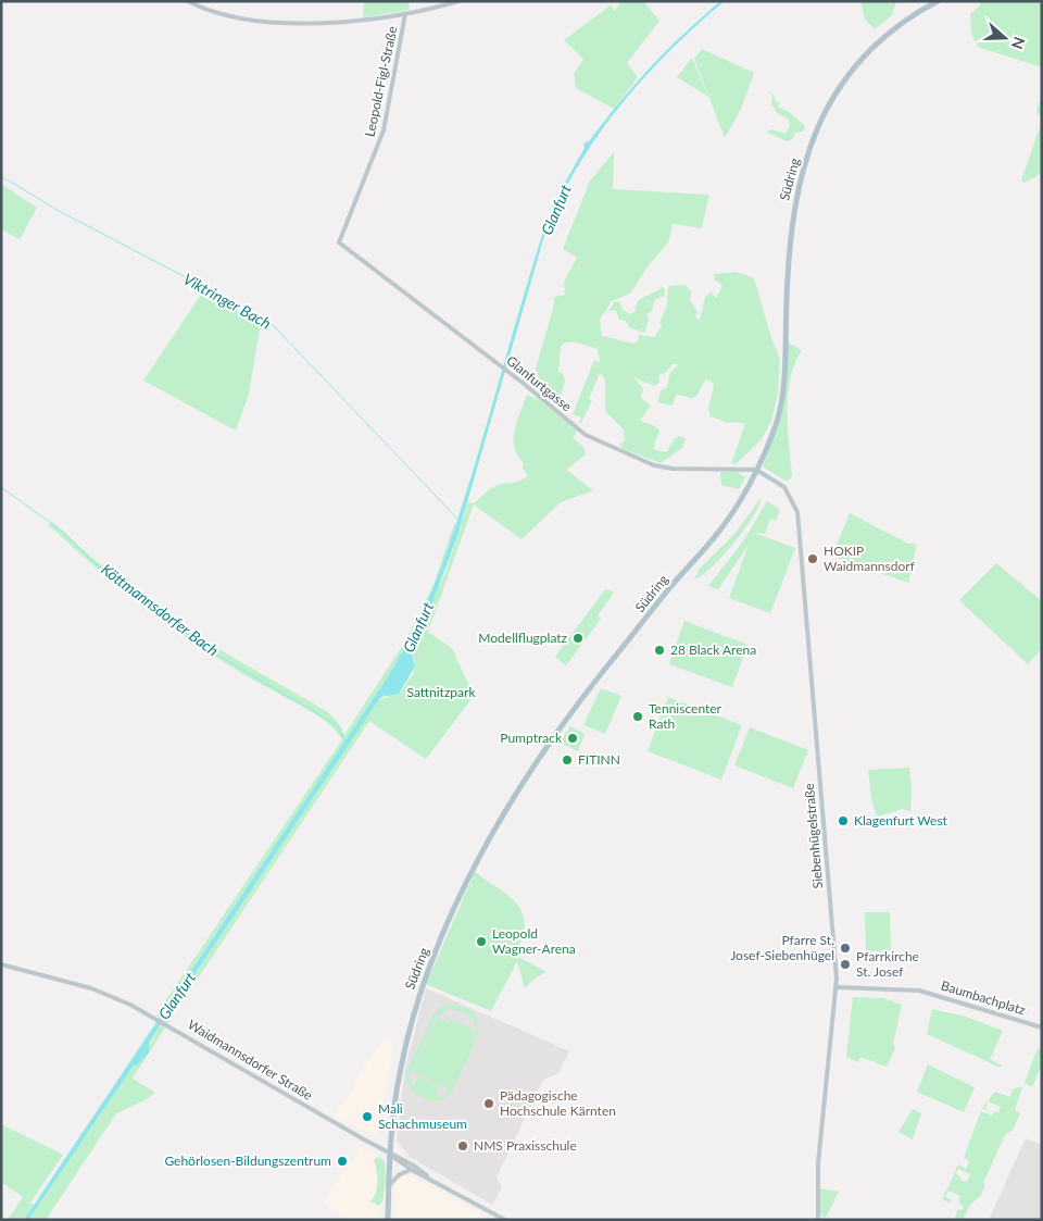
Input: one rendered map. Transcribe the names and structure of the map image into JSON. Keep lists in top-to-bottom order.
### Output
{
  "streets": {
    "main road": ["Südring"],
    "street": [
      "Leopold-Figl-Straße",
      "Glanfurtgasse",
      "Siebenhügelstraße",
      "Baumbachplatz",
      "Waidmannsdorfer Straße"
    ]
  },
  "crossings": [
    ["Leopold-Figl-Straße", "Glanfurtgasse"],
    ["Südring", "Glanfurtgasse"],
    ["Südring", "Siebenhügelstraße"],
    ["Südring", "Waidmannsdorfer Straße"],
    ["Glanfurtgasse", "Siebenhügelstraße"],
    ["Siebenhügelstraße", "Baumbachplatz"]
  ],
  "water": ["Glanfurt", "Viktringer Bach", "Köttmannsdorfer Bach"],
  "parks": ["Sattnitzpark"],
  "places": [
    "HOKIP Waidmannsdorf",
    "Modellflugplatz",
    "28 Black Arena",
    "Tenniscenter Rath",
    "Pumptrack",
    "FITINN",
    "Klagenfurt West",
    "Leopold Wagner-Arena",
    "Pfarre St. Josef-Siebenhügel",
    "Pfarrkirche St. Josef",
    "Pädagogische Hochschule Kärnten",
    "Mali Schachmuseum",
    "NMS Praxisschule",
    "Gehörlosen-Bildungszentrum"
  ],
  "north": "right"
}
